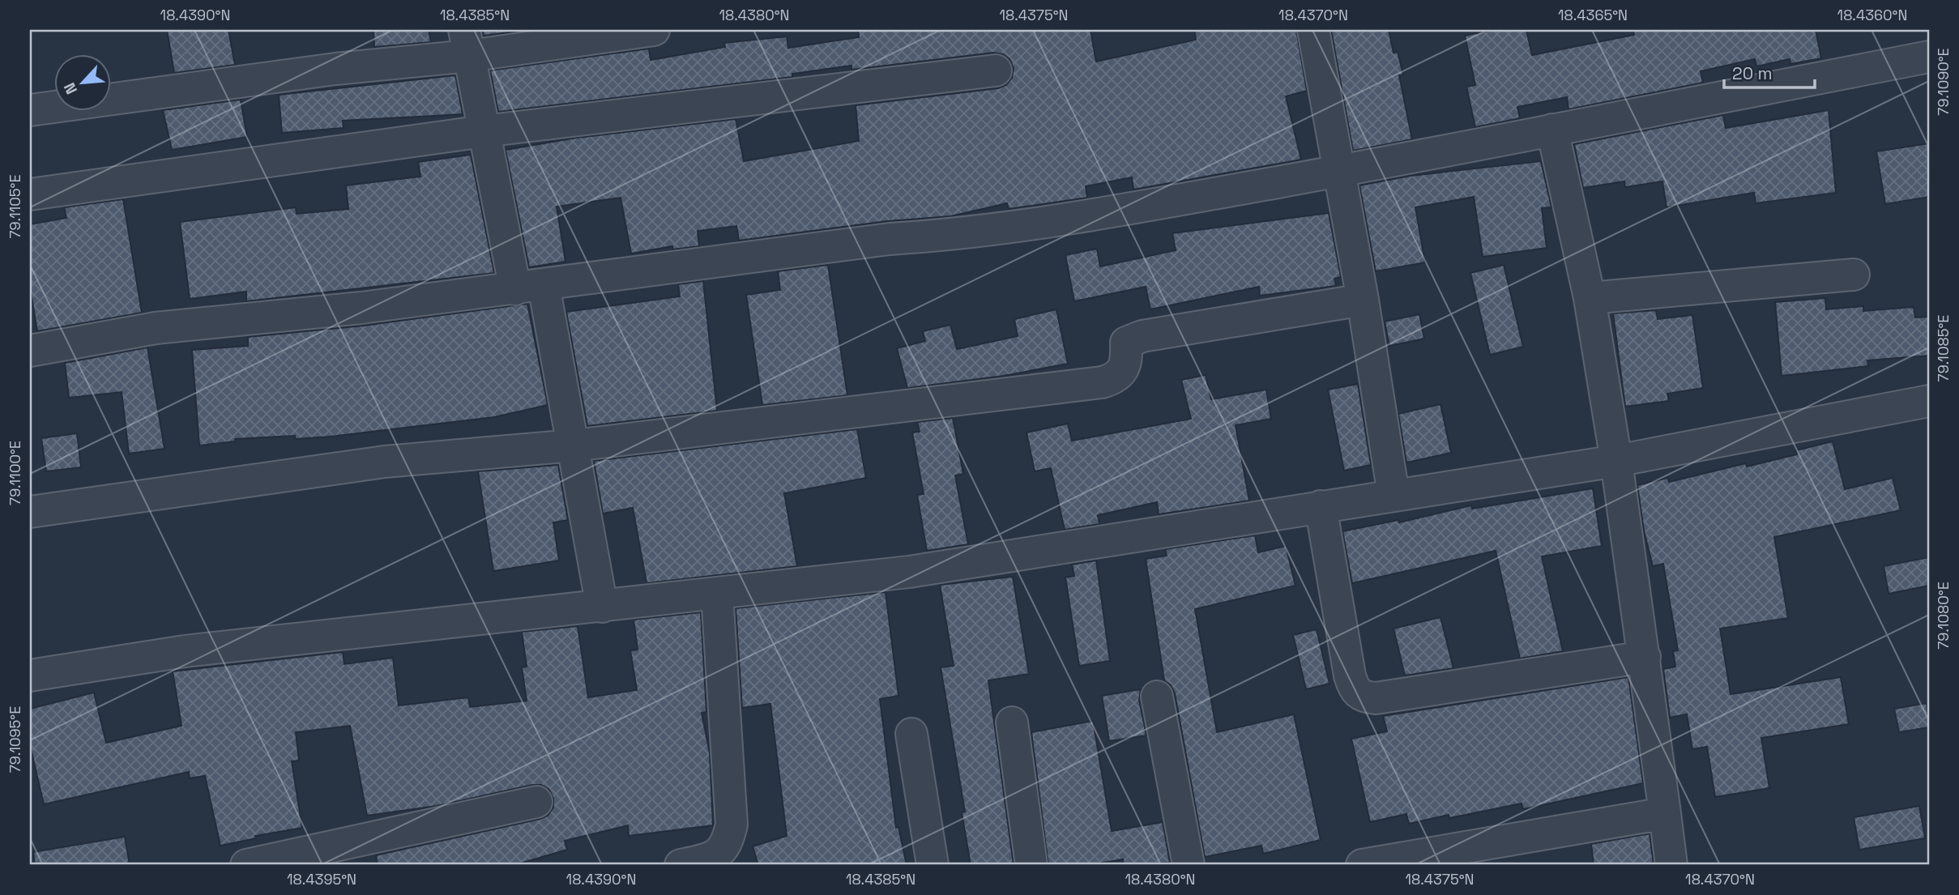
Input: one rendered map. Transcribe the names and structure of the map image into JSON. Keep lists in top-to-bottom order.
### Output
{
  "scale_bar": "20 m",
  "north": "bottom left",
  "coordinates": [
    "18.4390°N",
    "18.4385°N",
    "18.4380°N",
    "18.4375°N",
    "18.4370°N",
    "18.4365°N",
    "18.4360°N",
    "79.1090°E",
    "79.1105°E",
    "79.1085°E",
    "79.1100°E",
    "79.1080°E",
    "79.1095°E",
    "18.4395°N"
  ]
}
